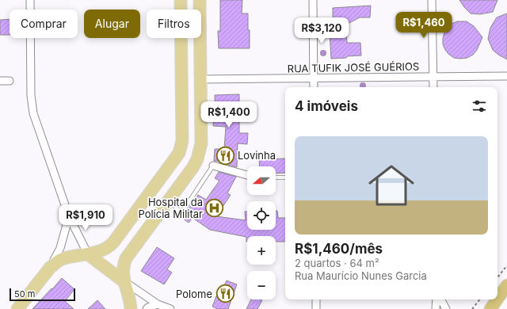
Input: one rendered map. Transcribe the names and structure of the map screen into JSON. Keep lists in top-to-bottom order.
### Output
{
  "streets": {
    "street": ["RUA TUFIK JOSÉ GUÉRIOS"]
  },
  "places": {
    "restaurant": ["Lovinha", "Polome"],
    "hospital": ["Hospital da Polícia Militar"]
  },
  "scale_bar": "50 m",
  "north": "left",
  "page": {
    "chip": ["Comprar", "Alugar", "Filtros"],
    "price": [
      "R$1,460",
      "R$3,120",
      "R$1,400",
      "R$1,910"
    ],
    "heading": "4 imóveis",
    "list": [
      {
        "name": "R$1,460/mês",
        "note": "2 quartos · 64 m² · Rua Maurício Nunes Garcia"
      }
    ],
    "map_buttons": ["+", "−"],
    "scale": "50 m"
  }
}
